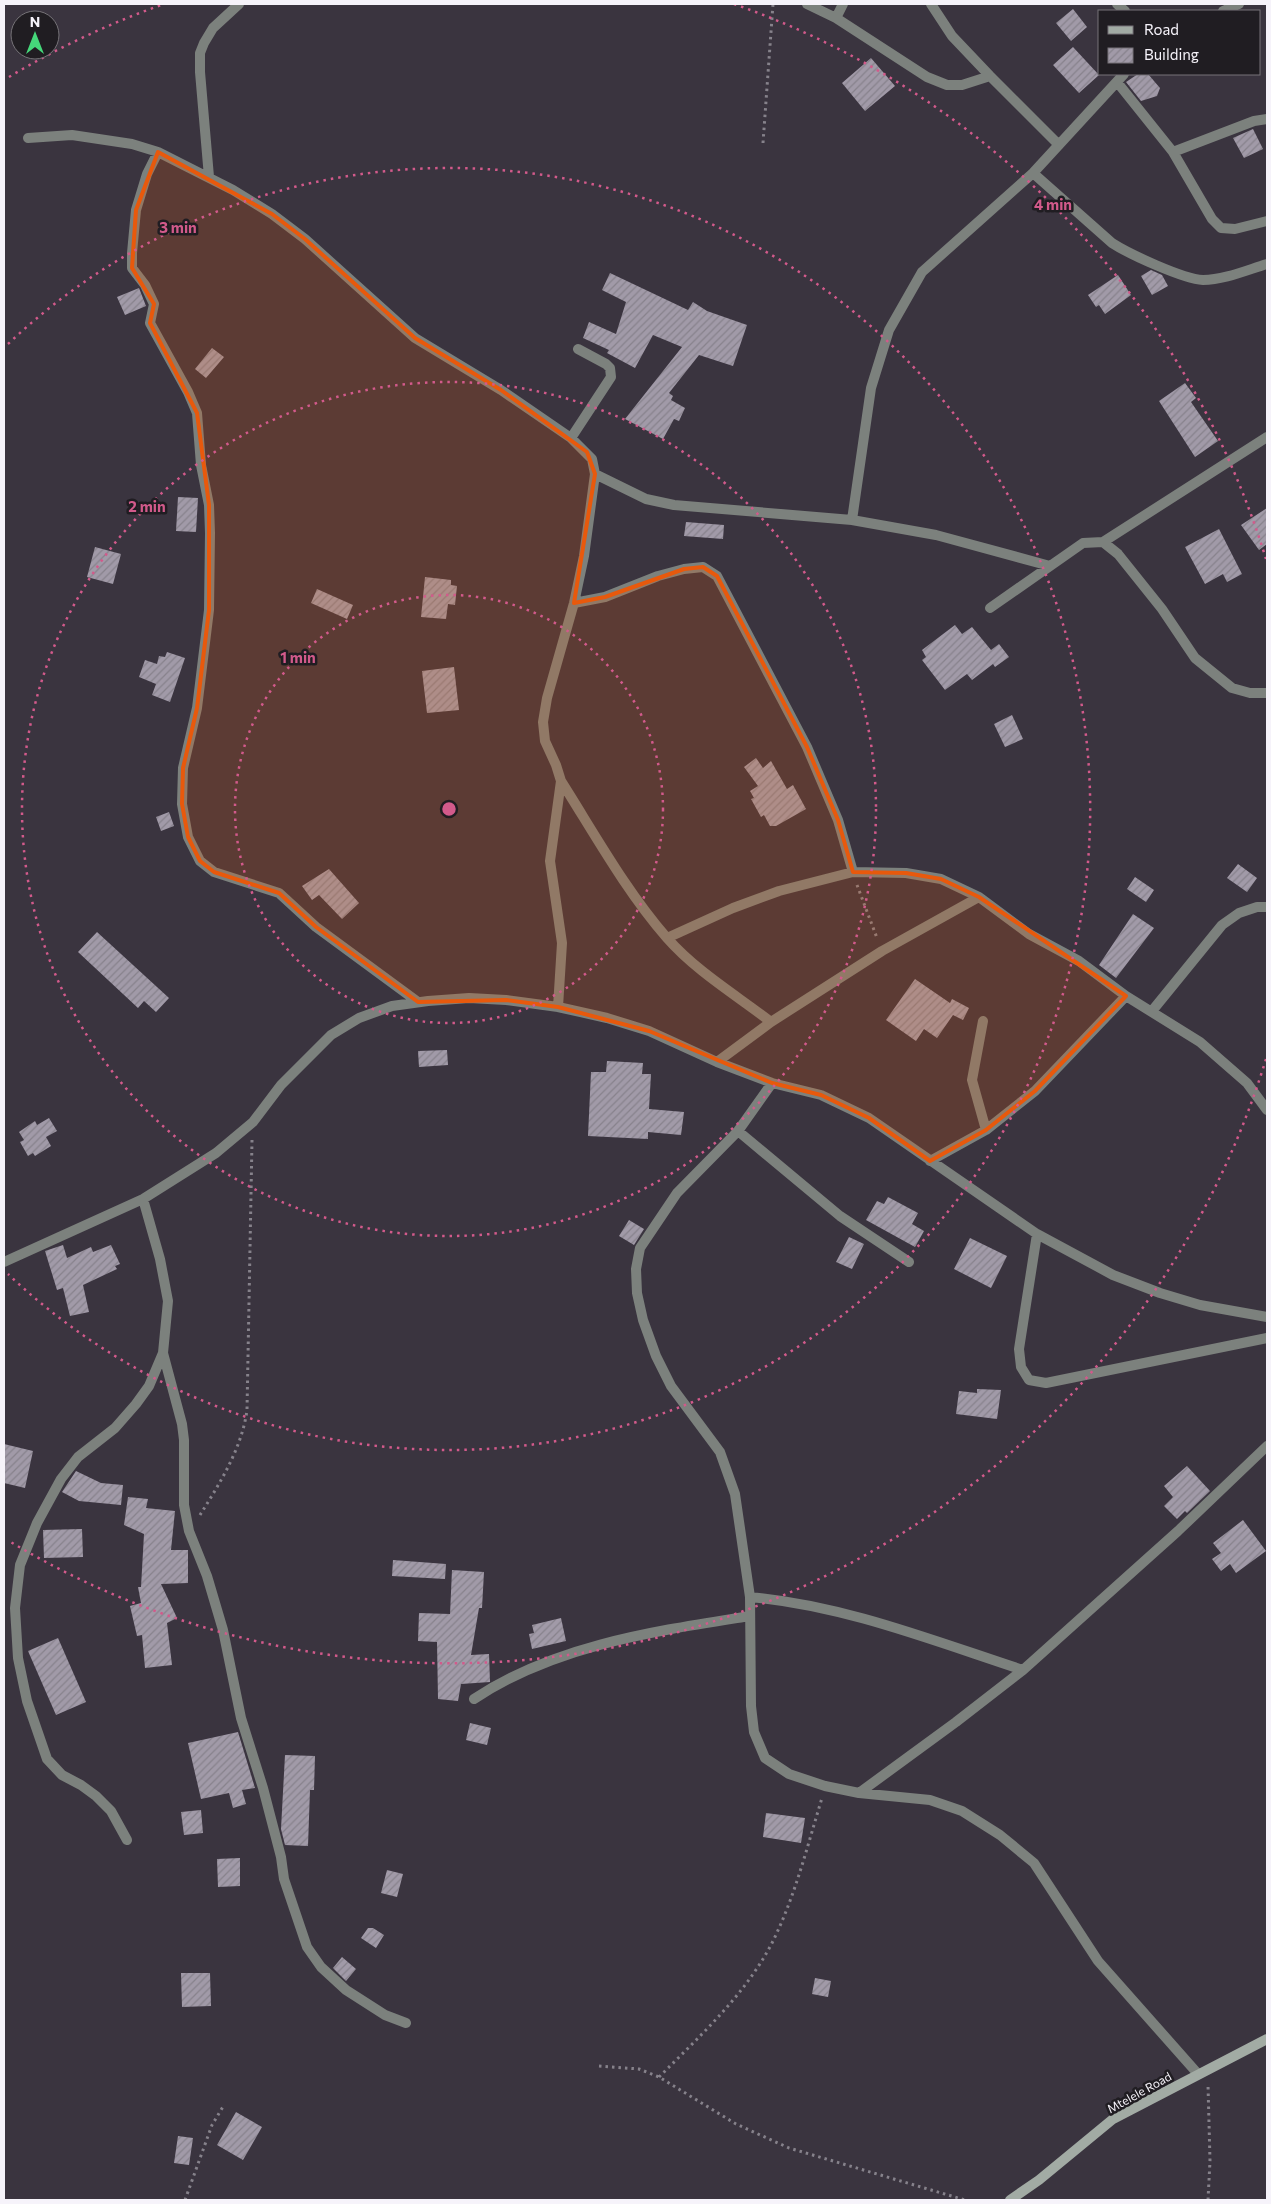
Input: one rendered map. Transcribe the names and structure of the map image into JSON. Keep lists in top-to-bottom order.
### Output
{
  "streets": {
    "street": ["Mtelele Road"]
  },
  "legend": ["Road", "Building"],
  "north": "top",
  "rings": [
    "4 min",
    "3 min",
    "2 min",
    "1 min"
  ]
}
